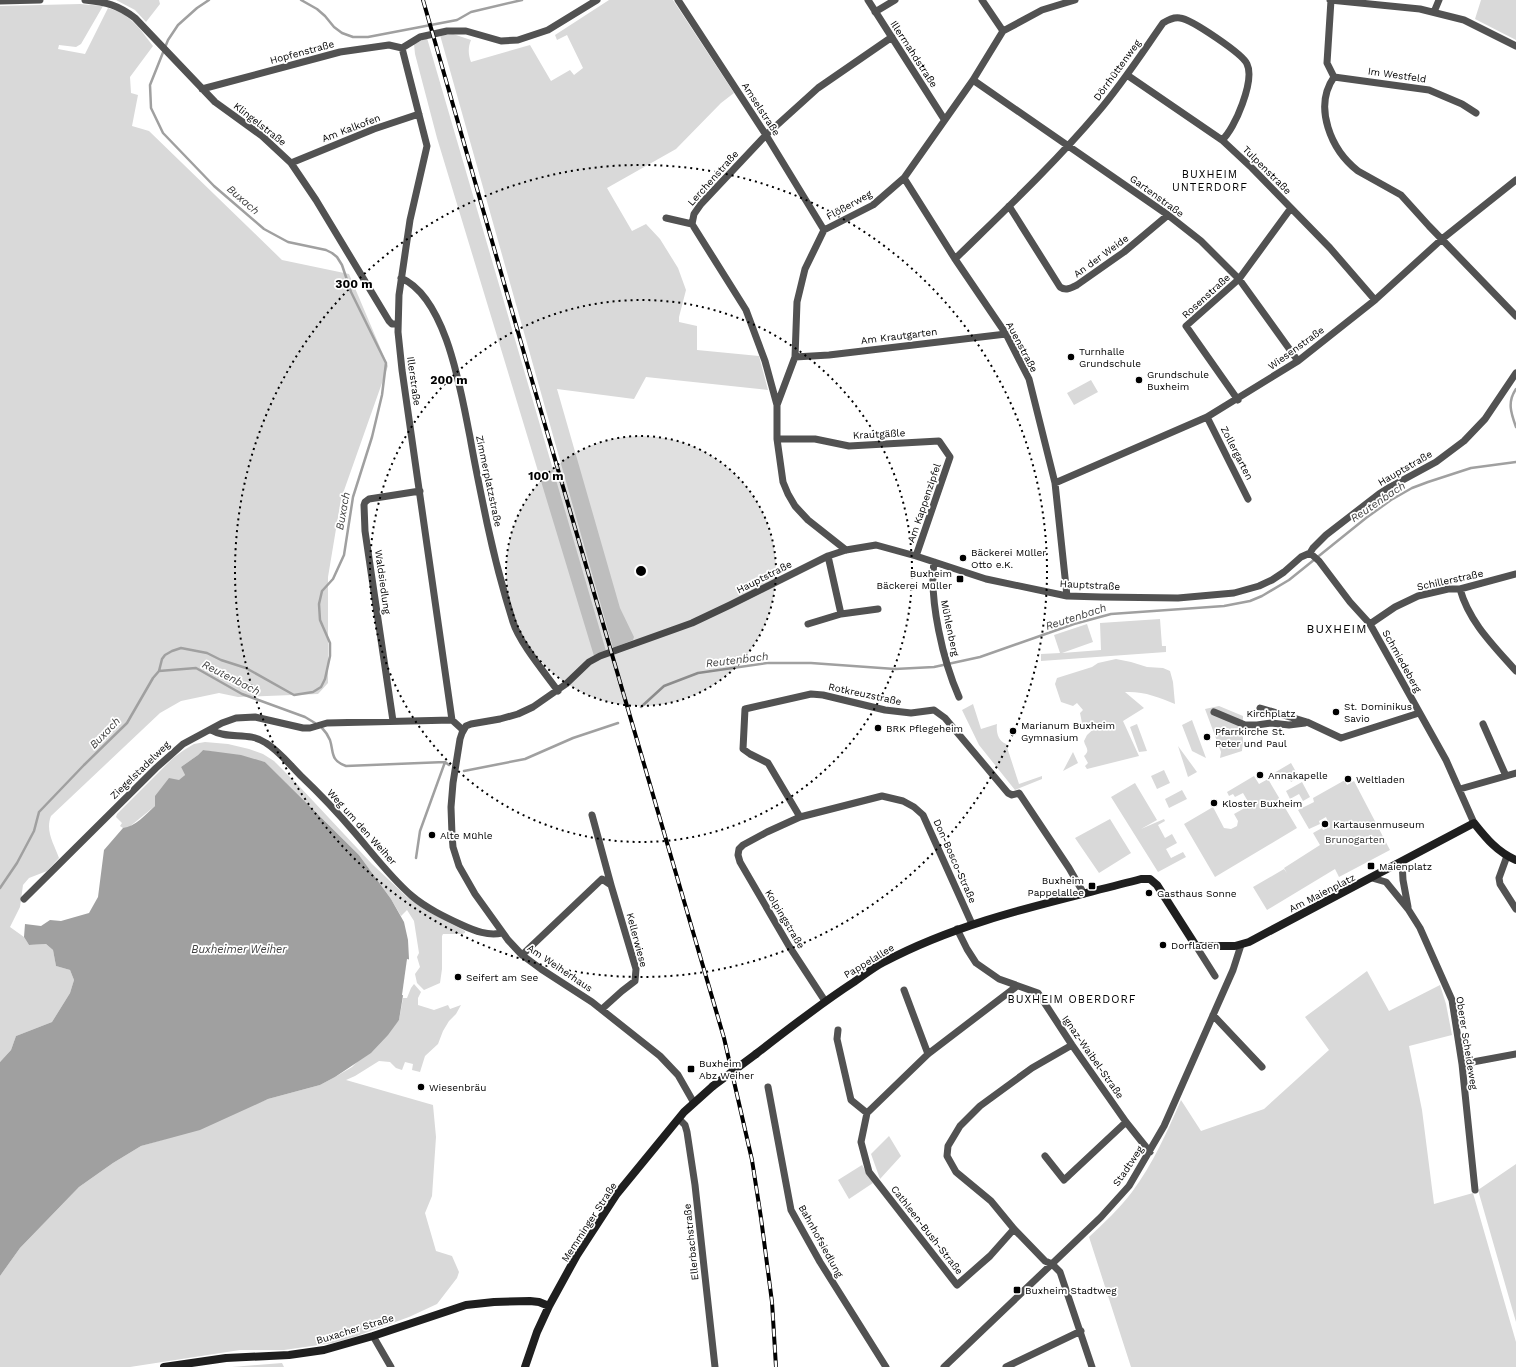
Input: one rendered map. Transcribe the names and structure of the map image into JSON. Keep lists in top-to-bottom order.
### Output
{
  "streets": {
    "street": [
      "Hopfenstraße",
      "Illermahdstraße",
      "Dörrhüttenweg",
      "Im Westfeld",
      "Amselstraße",
      "Klingelstraße",
      "Am Kalkofen",
      "Tulpenstraße",
      "Lerchenstraße",
      "Gartenstraße",
      "Flößerweg",
      "An der Weide",
      "Rosenstraße",
      "Am Krautgarten",
      "Auenstraße",
      "Wiesenstraße",
      "Illerstraße",
      "Krautgäßle",
      "Zollergarten",
      "Hauptstraße",
      "Zimmerplatzstraße",
      "Am Kappenzipfel",
      "Schillerstraße",
      "Waldsiedlung",
      "Mühlenberg",
      "Schmiedeberg",
      "Rotkreuzstraße",
      "Kirchplatz",
      "Ziegelstadelweg",
      "Weg um den Weiher",
      "Don-Bosco-Straße",
      "Am Maienplatz",
      "Kolpingstraße",
      "Kellerwiese",
      "Pappelallee",
      "Am Weiherhaus",
      "Oberer Scheideweg",
      "Ignaz-Waibel-Straße",
      "Stadtweg",
      "Memminger Straße",
      "Cathleen-Bush-Straße",
      "Bahnhofsiedlung",
      "Ellerbachstraße",
      "Buxacher Straße"
    ]
  },
  "crossings": [
    ["Hopfenstraße", "Klingelstraße"],
    ["Hopfenstraße", "Illerstraße"],
    ["Illermahdstraße", "Lerchenstraße"],
    ["Illermahdstraße", "Flößerweg"],
    ["Dörrhüttenweg", "Tulpenstraße"],
    ["Dörrhüttenweg", "Gartenstraße"],
    ["Dörrhüttenweg", "An der Weide"],
    ["Dörrhüttenweg", "Auenstraße"],
    ["Amselstraße", "Lerchenstraße"],
    ["Amselstraße", "Flößerweg"],
    ["Klingelstraße", "Am Kalkofen"],
    ["Klingelstraße", "Illerstraße"],
    ["Am Kalkofen", "Illerstraße"],
    ["Tulpenstraße", "Rosenstraße"],
    ["Tulpenstraße", "Wiesenstraße"],
    ["Gartenstraße", "Flößerweg"],
    ["Gartenstraße", "An der Weide"],
    ["Gartenstraße", "Rosenstraße"],
    ["Gartenstraße", "Wiesenstraße"],
    ["Flößerweg", "Am Krautgarten"],
    ["Flößerweg", "Auenstraße"],
    ["Flößerweg", "Krautgäßle"],
    ["Flößerweg", "Hauptstraße"],
    ["Rosenstraße", "Wiesenstraße"],
    ["Am Krautgarten", "Auenstraße"],
    ["Auenstraße", "Wiesenstraße"],
    ["Auenstraße", "Hauptstraße"],
    ["Wiesenstraße", "Zollergarten"],
    ["Illerstraße", "Zimmerplatzstraße"],
    ["Illerstraße", "Waldsiedlung"],
    ["Illerstraße", "Ziegelstadelweg"],
    ["Krautgäßle", "Am Kappenzipfel"],
    ["Hauptstraße", "Zimmerplatzstraße"],
    ["Hauptstraße", "Am Kappenzipfel"],
    ["Hauptstraße", "Mühlenberg"],
    ["Hauptstraße", "Schmiedeberg"],
    ["Hauptstraße", "Am Weiherhaus"],
    ["Schillerstraße", "Schmiedeberg"],
    ["Waldsiedlung", "Ziegelstadelweg"],
    ["Schmiedeberg", "Kirchplatz"],
    ["Schmiedeberg", "Am Maienplatz"],
    ["Rotkreuzstraße", "Don-Bosco-Straße"],
    ["Rotkreuzstraße", "Pappelallee"],
    ["Ziegelstadelweg", "Weg um den Weiher"],
    ["Weg um den Weiher", "Am Weiherhaus"],
    ["Don-Bosco-Straße", "Kolpingstraße"],
    ["Don-Bosco-Straße", "Pappelallee"],
    ["Am Maienplatz", "Oberer Scheideweg"],
    ["Am Maienplatz", "Stadtweg"],
    ["Kolpingstraße", "Pappelallee"],
    ["Kellerwiese", "Am Weiherhaus"],
    ["Pappelallee", "Am Weiherhaus"],
    ["Pappelallee", "Ignaz-Waibel-Straße"],
    ["Pappelallee", "Memminger Straße"],
    ["Am Weiherhaus", "Memminger Straße"],
    ["Ignaz-Waibel-Straße", "Stadtweg"],
    ["Memminger Straße", "Ellerbachstraße"],
    ["Memminger Straße", "Buxacher Straße"]
  ],
  "districts": ["BUXHEIM UNTERDORF", "BUXHEIM", "BUXHEIM OBERDORF"],
  "water": ["Buxach", "Reutenbach", "Buxheimer Weiher"],
  "parks": ["Brunogarten"],
  "places": {
    "other": [
      "Turnhalle Grundschule",
      "Grundschule Buxheim",
      "Bäckerei Müller Otto e.K.",
      "St. Dominikus Savio",
      "BRK Pflegeheim",
      "Marianum Buxheim Gymnasium",
      "Pfarrkirche St. Peter und Paul",
      "Annakapelle",
      "Weltladen",
      "Kloster Buxheim",
      "Kartausenmuseum",
      "Alte Mühle",
      "Gasthaus Sonne",
      "Dorfladen",
      "Seifert am See",
      "Wiesenbräu"
    ],
    "transit": [
      "Buxheim Bäckerei Müller",
      "Maienplatz",
      "Buxheim Pappelallee",
      "Buxheim Abz Weiher",
      "Buxheim Stadtweg"
    ]
  },
  "rings": ["300 m", "200 m", "100 m"]
}
